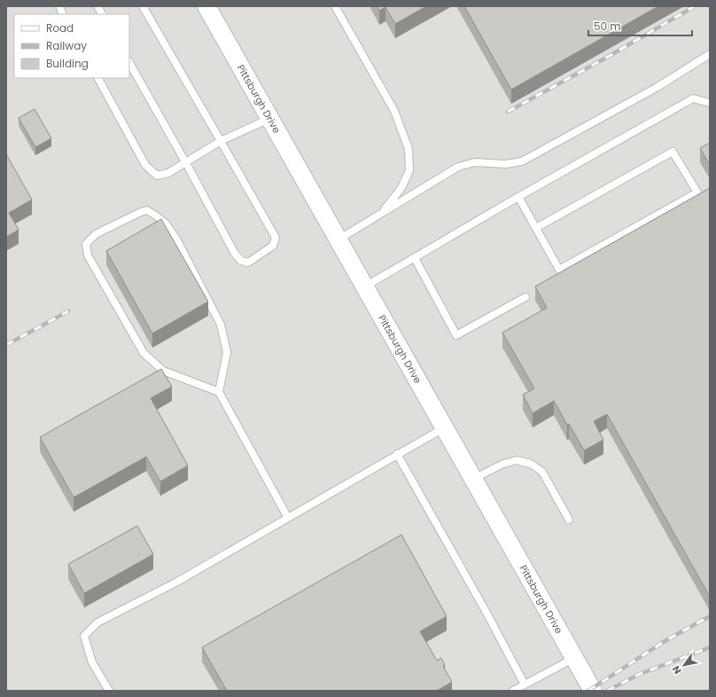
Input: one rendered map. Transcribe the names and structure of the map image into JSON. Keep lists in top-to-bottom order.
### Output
{
  "streets": {
    "street": ["Pittsburgh Drive"]
  },
  "legend": ["Road", "Railway", "Building"],
  "scale_bar": "50 m",
  "north": "bottom left"
}
